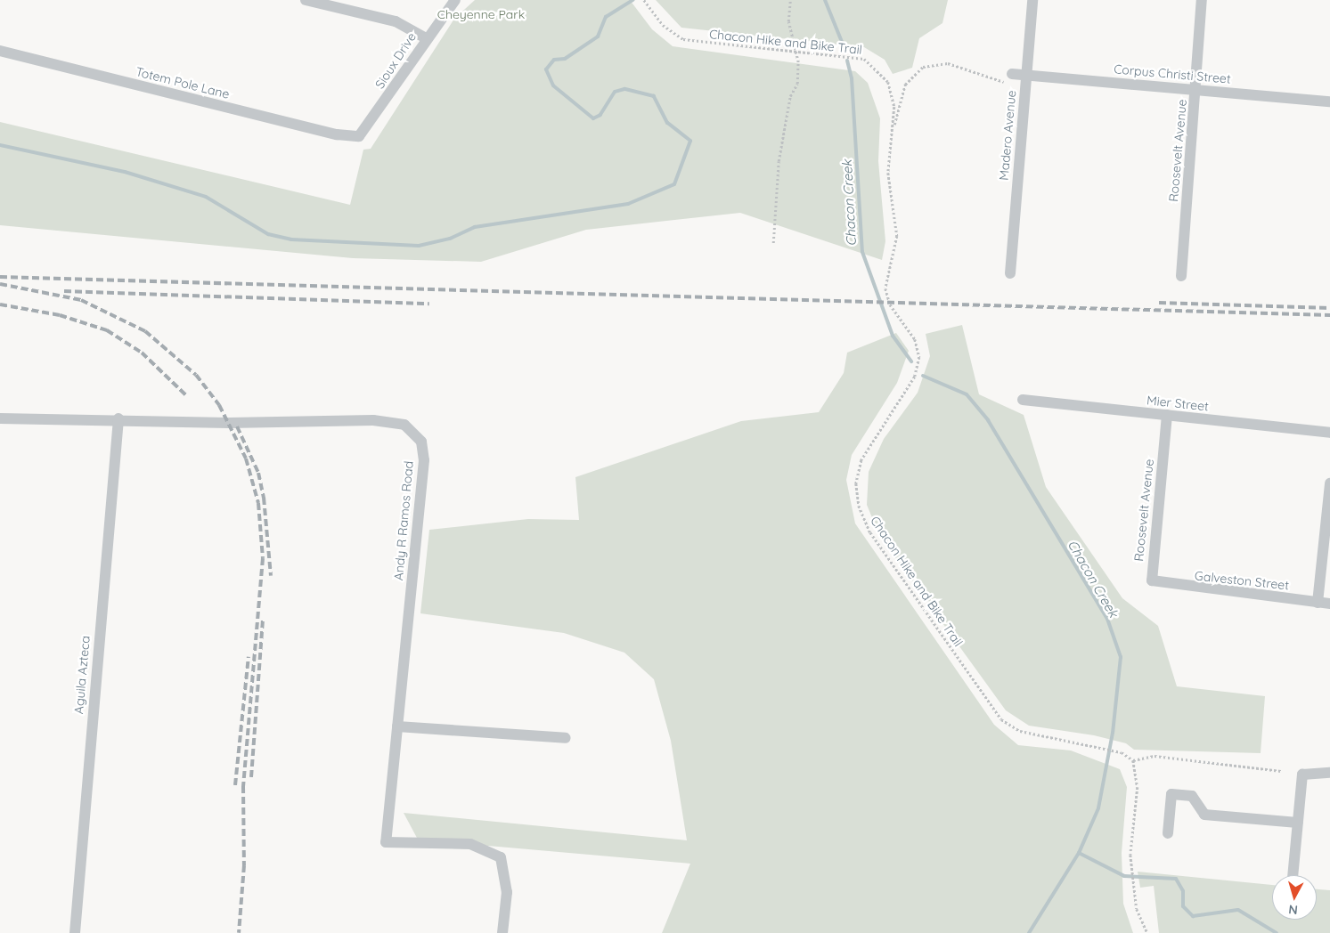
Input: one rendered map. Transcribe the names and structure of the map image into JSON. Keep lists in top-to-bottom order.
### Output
{
  "streets": {
    "street": [
      "Sioux Drive",
      "Corpus Christi Street",
      "Totem Pole Lane",
      "Madero Avenue",
      "Roosevelt Avenue",
      "Mier Street",
      "Andy R Ramos Road",
      "Galveston Street",
      "Aguila Azteca"
    ],
    "path": ["Chacon Hike and Bike Trail"]
  },
  "crossings": [
    ["Chacon Hike and Bike Trail", "Corpus Christi Street"],
    ["Sioux Drive", "Totem Pole Lane"],
    ["Corpus Christi Street", "Madero Avenue"],
    ["Corpus Christi Street", "Roosevelt Avenue"],
    ["Roosevelt Avenue", "Mier Street"],
    ["Roosevelt Avenue", "Galveston Street"],
    ["Andy R Ramos Road", "Aguila Azteca"]
  ],
  "water": ["Chacon Creek"],
  "parks": ["Cheyenne Park"],
  "north": "bottom"
}
